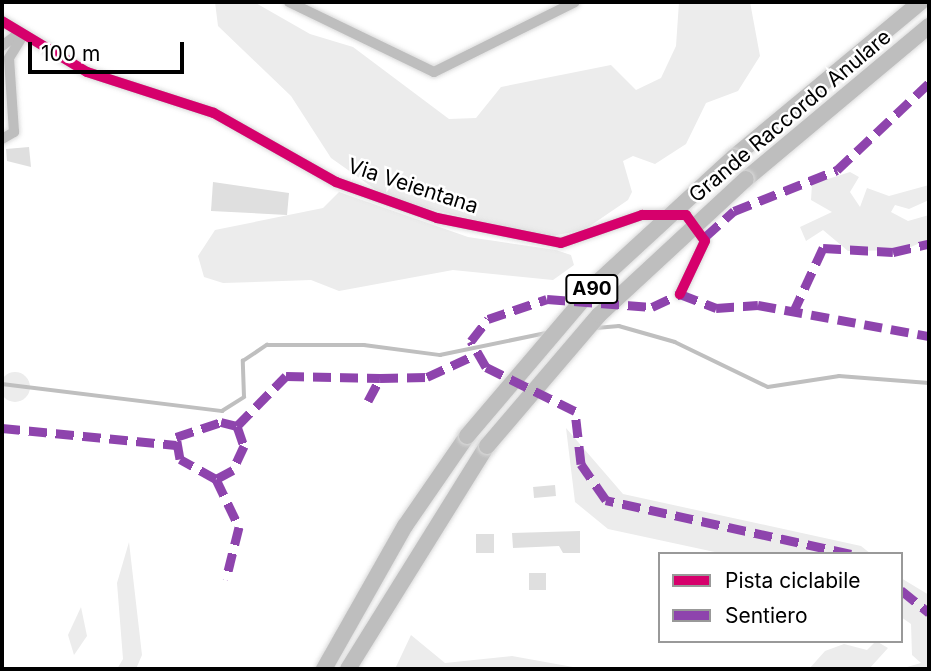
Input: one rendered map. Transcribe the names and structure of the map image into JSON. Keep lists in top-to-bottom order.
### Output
{
  "streets": {
    "highway": ["Grande Raccordo Anulare", "A90"],
    "street": ["Via Veientana"]
  },
  "legend": ["Pista ciclabile", "Sentiero"],
  "scale_bar": "100 m"
}
